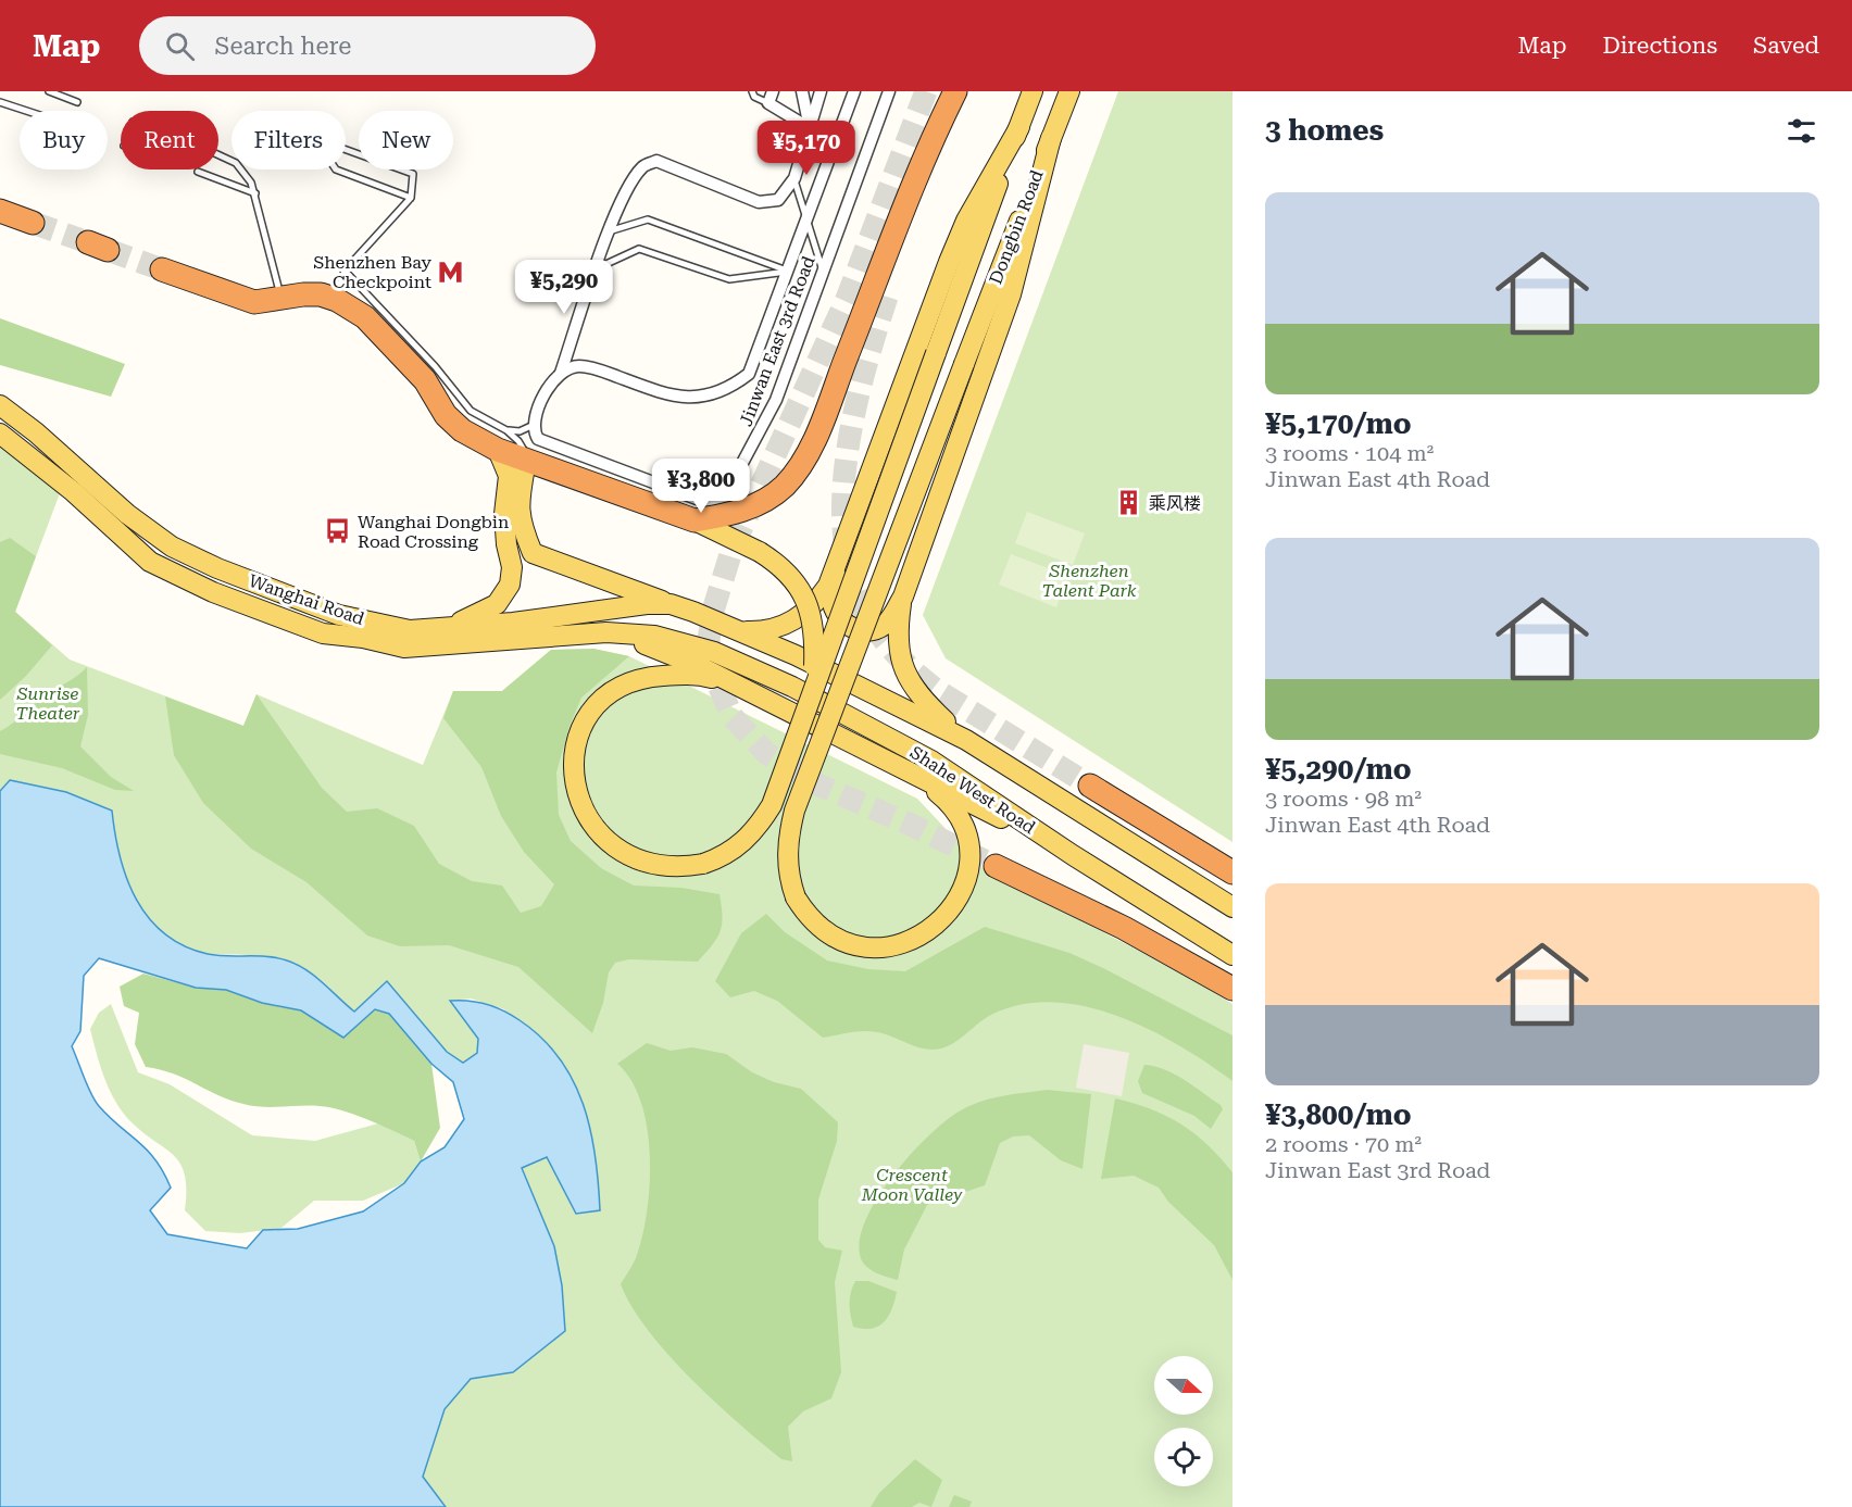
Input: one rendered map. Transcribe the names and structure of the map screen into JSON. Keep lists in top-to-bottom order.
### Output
{
  "streets": {
    "main road": ["Dongbin Road", "Wanghai Road", "Shahe West Road"],
    "street": ["Jinwan East 3rd Road"]
  },
  "crossings": [
    ["Wanghai Road", "Shahe West Road"]
  ],
  "parks": ["Shenzhen Talent Park", "Sunrise Theater", "Crescent Moon Valley"],
  "places": {
    "metro station": ["Shenzhen Bay Checkpoint"],
    "building": ["乘风楼"],
    "bus stop": ["Wanghai Dongbin Road Crossing"]
  },
  "north": "right",
  "page": {
    "header": "Map",
    "search": "Search here",
    "nav": ["Map", "Directions", "Saved"],
    "heading": "3 homes",
    "chip": [
      "Buy",
      "Rent",
      "Filters",
      "New"
    ],
    "price": ["¥5,170", "¥5,290", "¥3,800"],
    "list": [
      {
        "name": "¥5,170/mo",
        "note": "3 rooms · 104 m² · Jinwan East 4th Road"
      },
      {
        "name": "¥5,290/mo",
        "note": "3 rooms · 98 m² · Jinwan East 4th Road"
      },
      {
        "name": "¥3,800/mo",
        "note": "2 rooms · 70 m² · Jinwan East 3rd Road"
      }
    ]
  }
}
